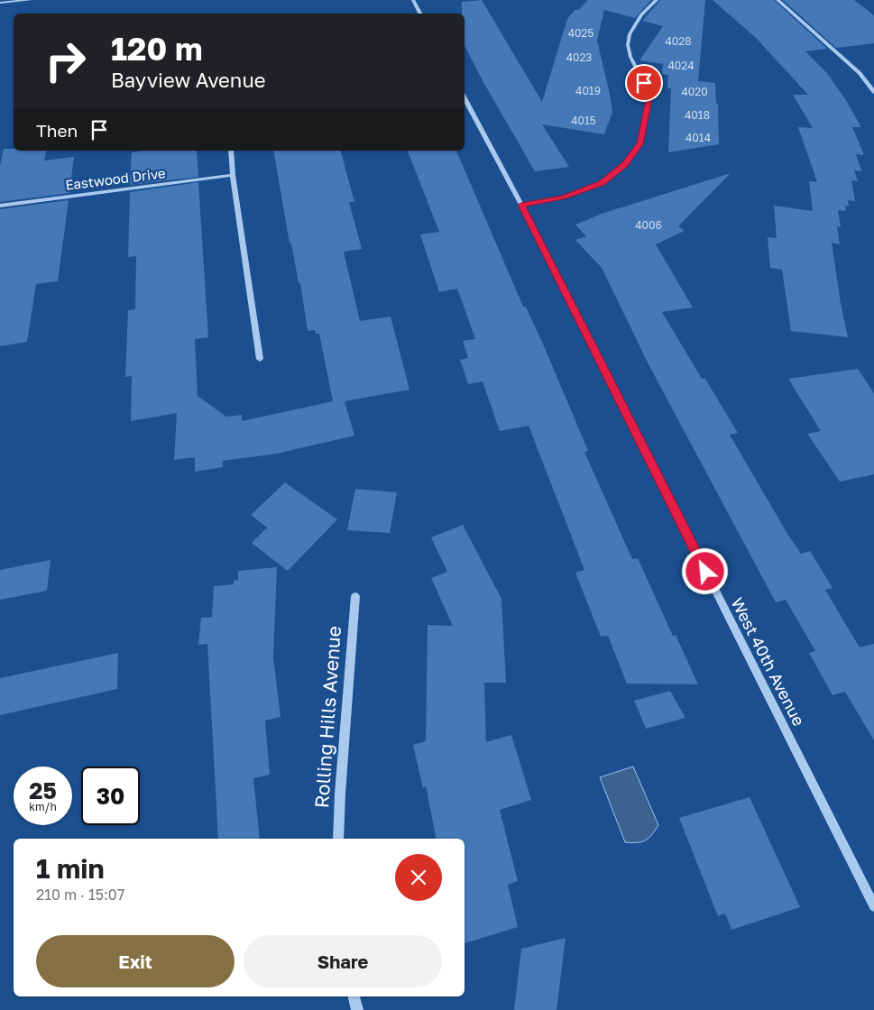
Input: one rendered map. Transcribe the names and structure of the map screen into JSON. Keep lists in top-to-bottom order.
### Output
{
  "streets": {
    "street": ["Eastwood Drive", "West 40th Avenue", "Rolling Hills Avenue"]
  },
  "house_numbers": [
    "4025",
    "4028",
    "4023",
    "4024",
    "4019",
    "4020",
    "4018",
    "4015",
    "4014",
    "4006"
  ],
  "page": {
    "turn": ["120 m", "Bayview Avenue"],
    "then": "Then",
    "speed": "25 km/h",
    "limit": "30",
    "heading": ["1 min", "210 m · 15:07"],
    "buttons": ["Exit", "Share"]
  }
}
